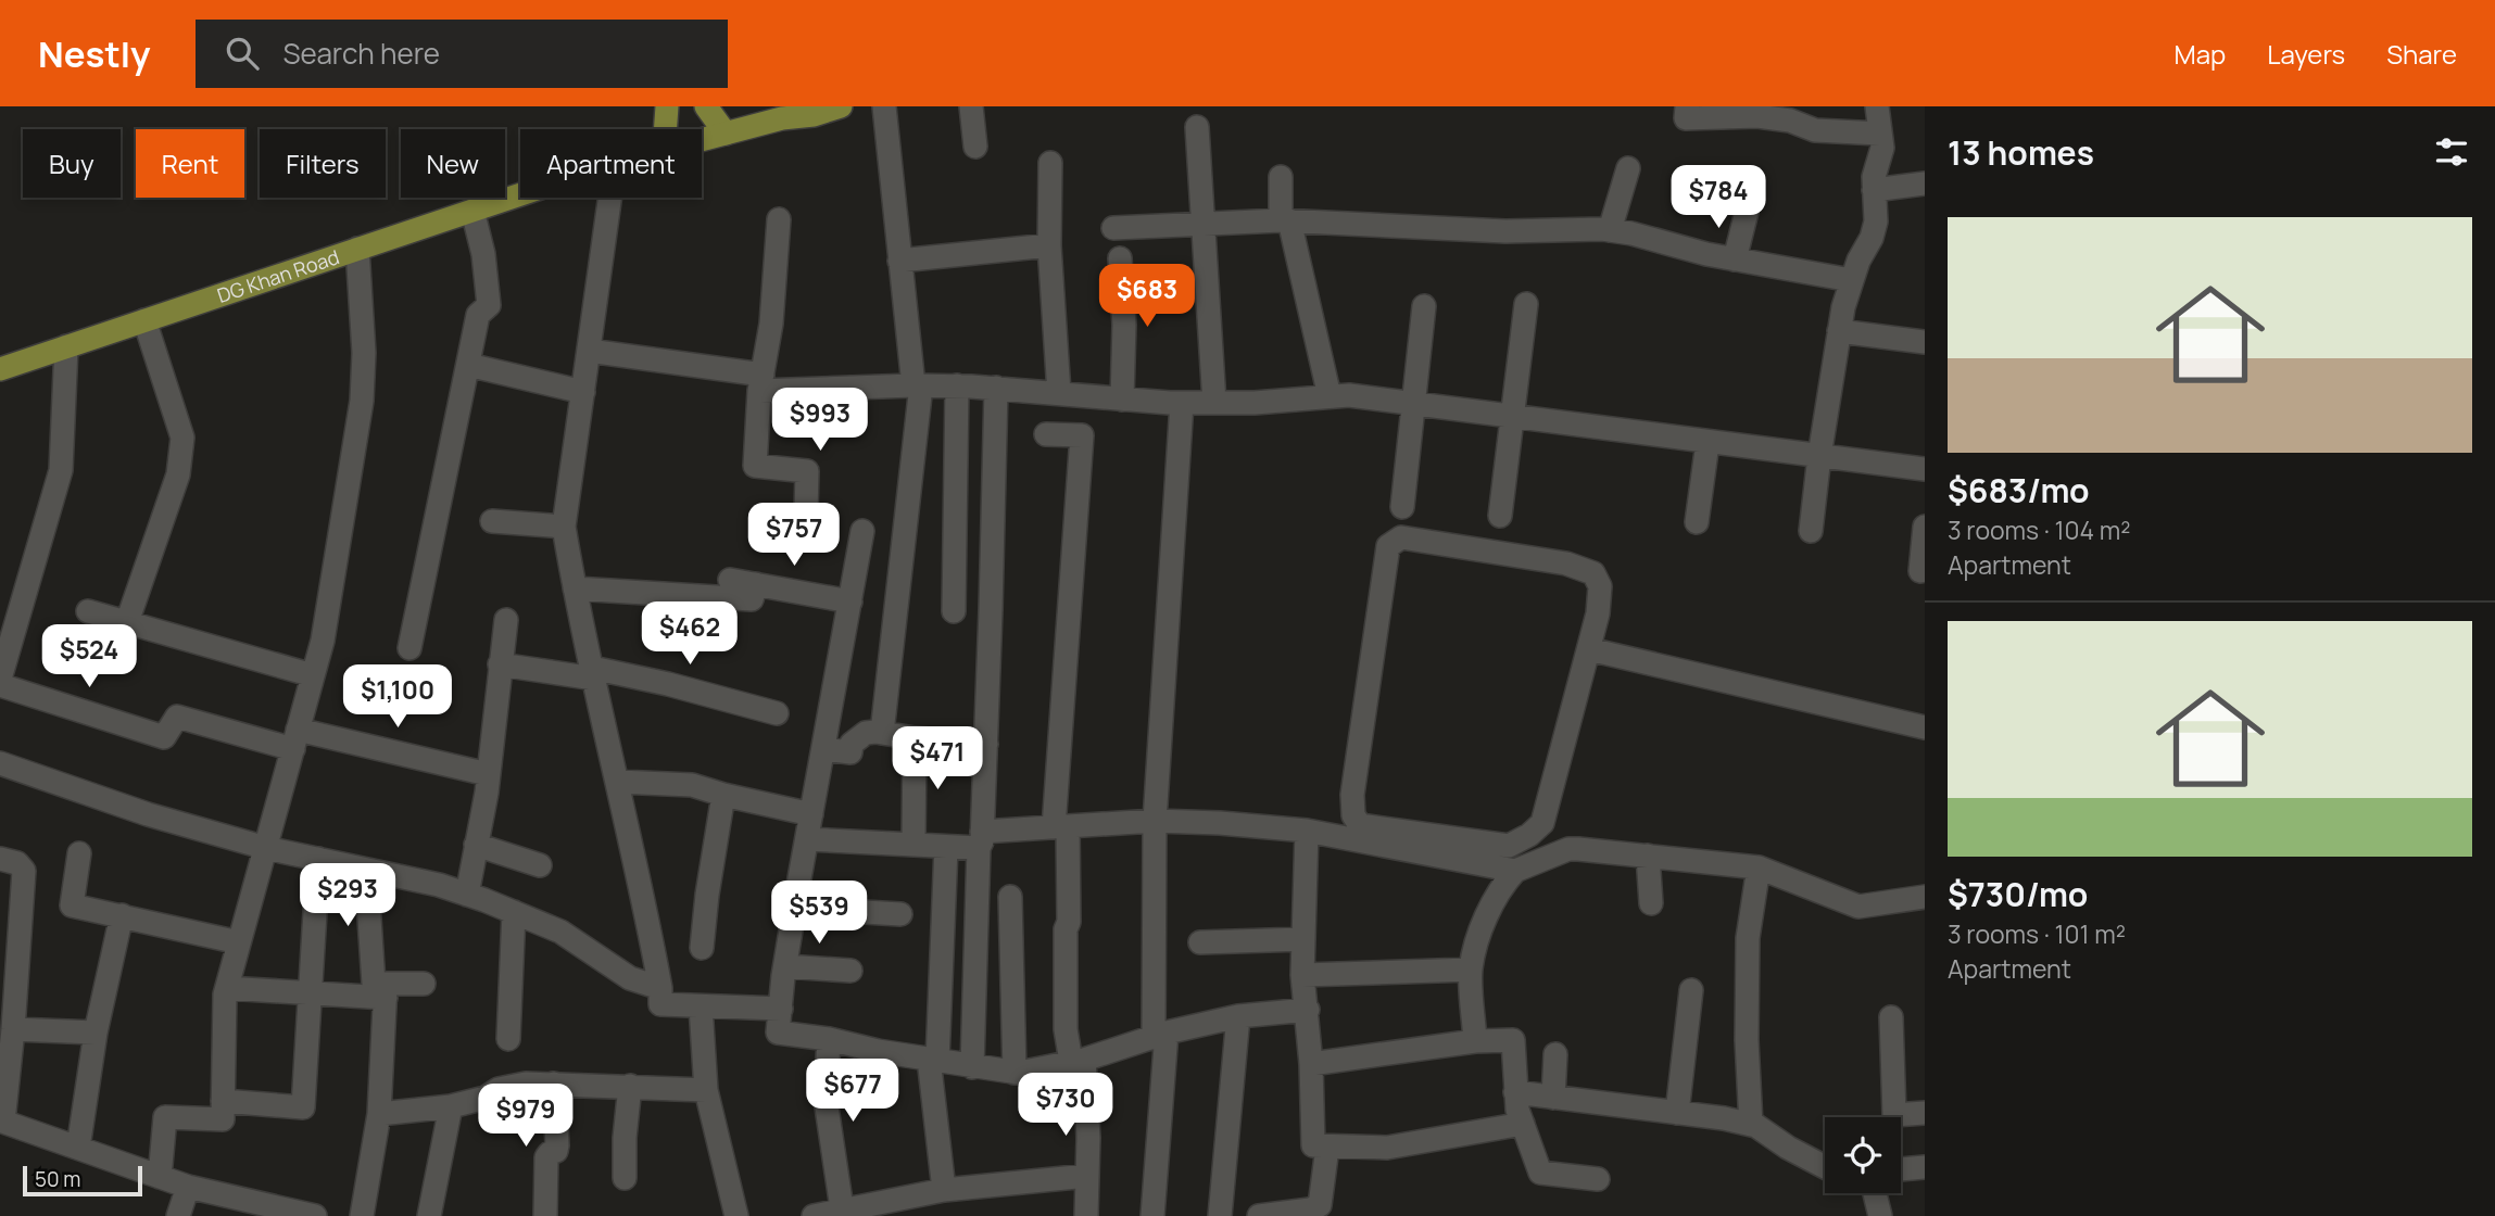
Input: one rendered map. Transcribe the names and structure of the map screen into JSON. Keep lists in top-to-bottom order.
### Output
{
  "streets": {
    "main road": ["DG Khan Road"]
  },
  "scale_bar": "50 m",
  "page": {
    "header": "Nestly",
    "search": "Search here",
    "nav": ["Map", "Layers", "Share"],
    "heading": "13 homes",
    "chip": [
      "Buy",
      "Rent",
      "Filters",
      "New",
      "Apartment"
    ],
    "price": [
      "$784",
      "$683",
      "$993",
      "$757",
      "$462",
      "$524",
      "$1,100",
      "$471",
      "$293",
      "$539",
      "$677",
      "$730",
      "$979"
    ],
    "list": [
      {
        "name": "$683/mo",
        "note": "3 rooms · 104 m² · Apartment"
      },
      {
        "name": "$730/mo",
        "note": "3 rooms · 101 m² · Apartment"
      }
    ],
    "scale": "50 m"
  }
}
